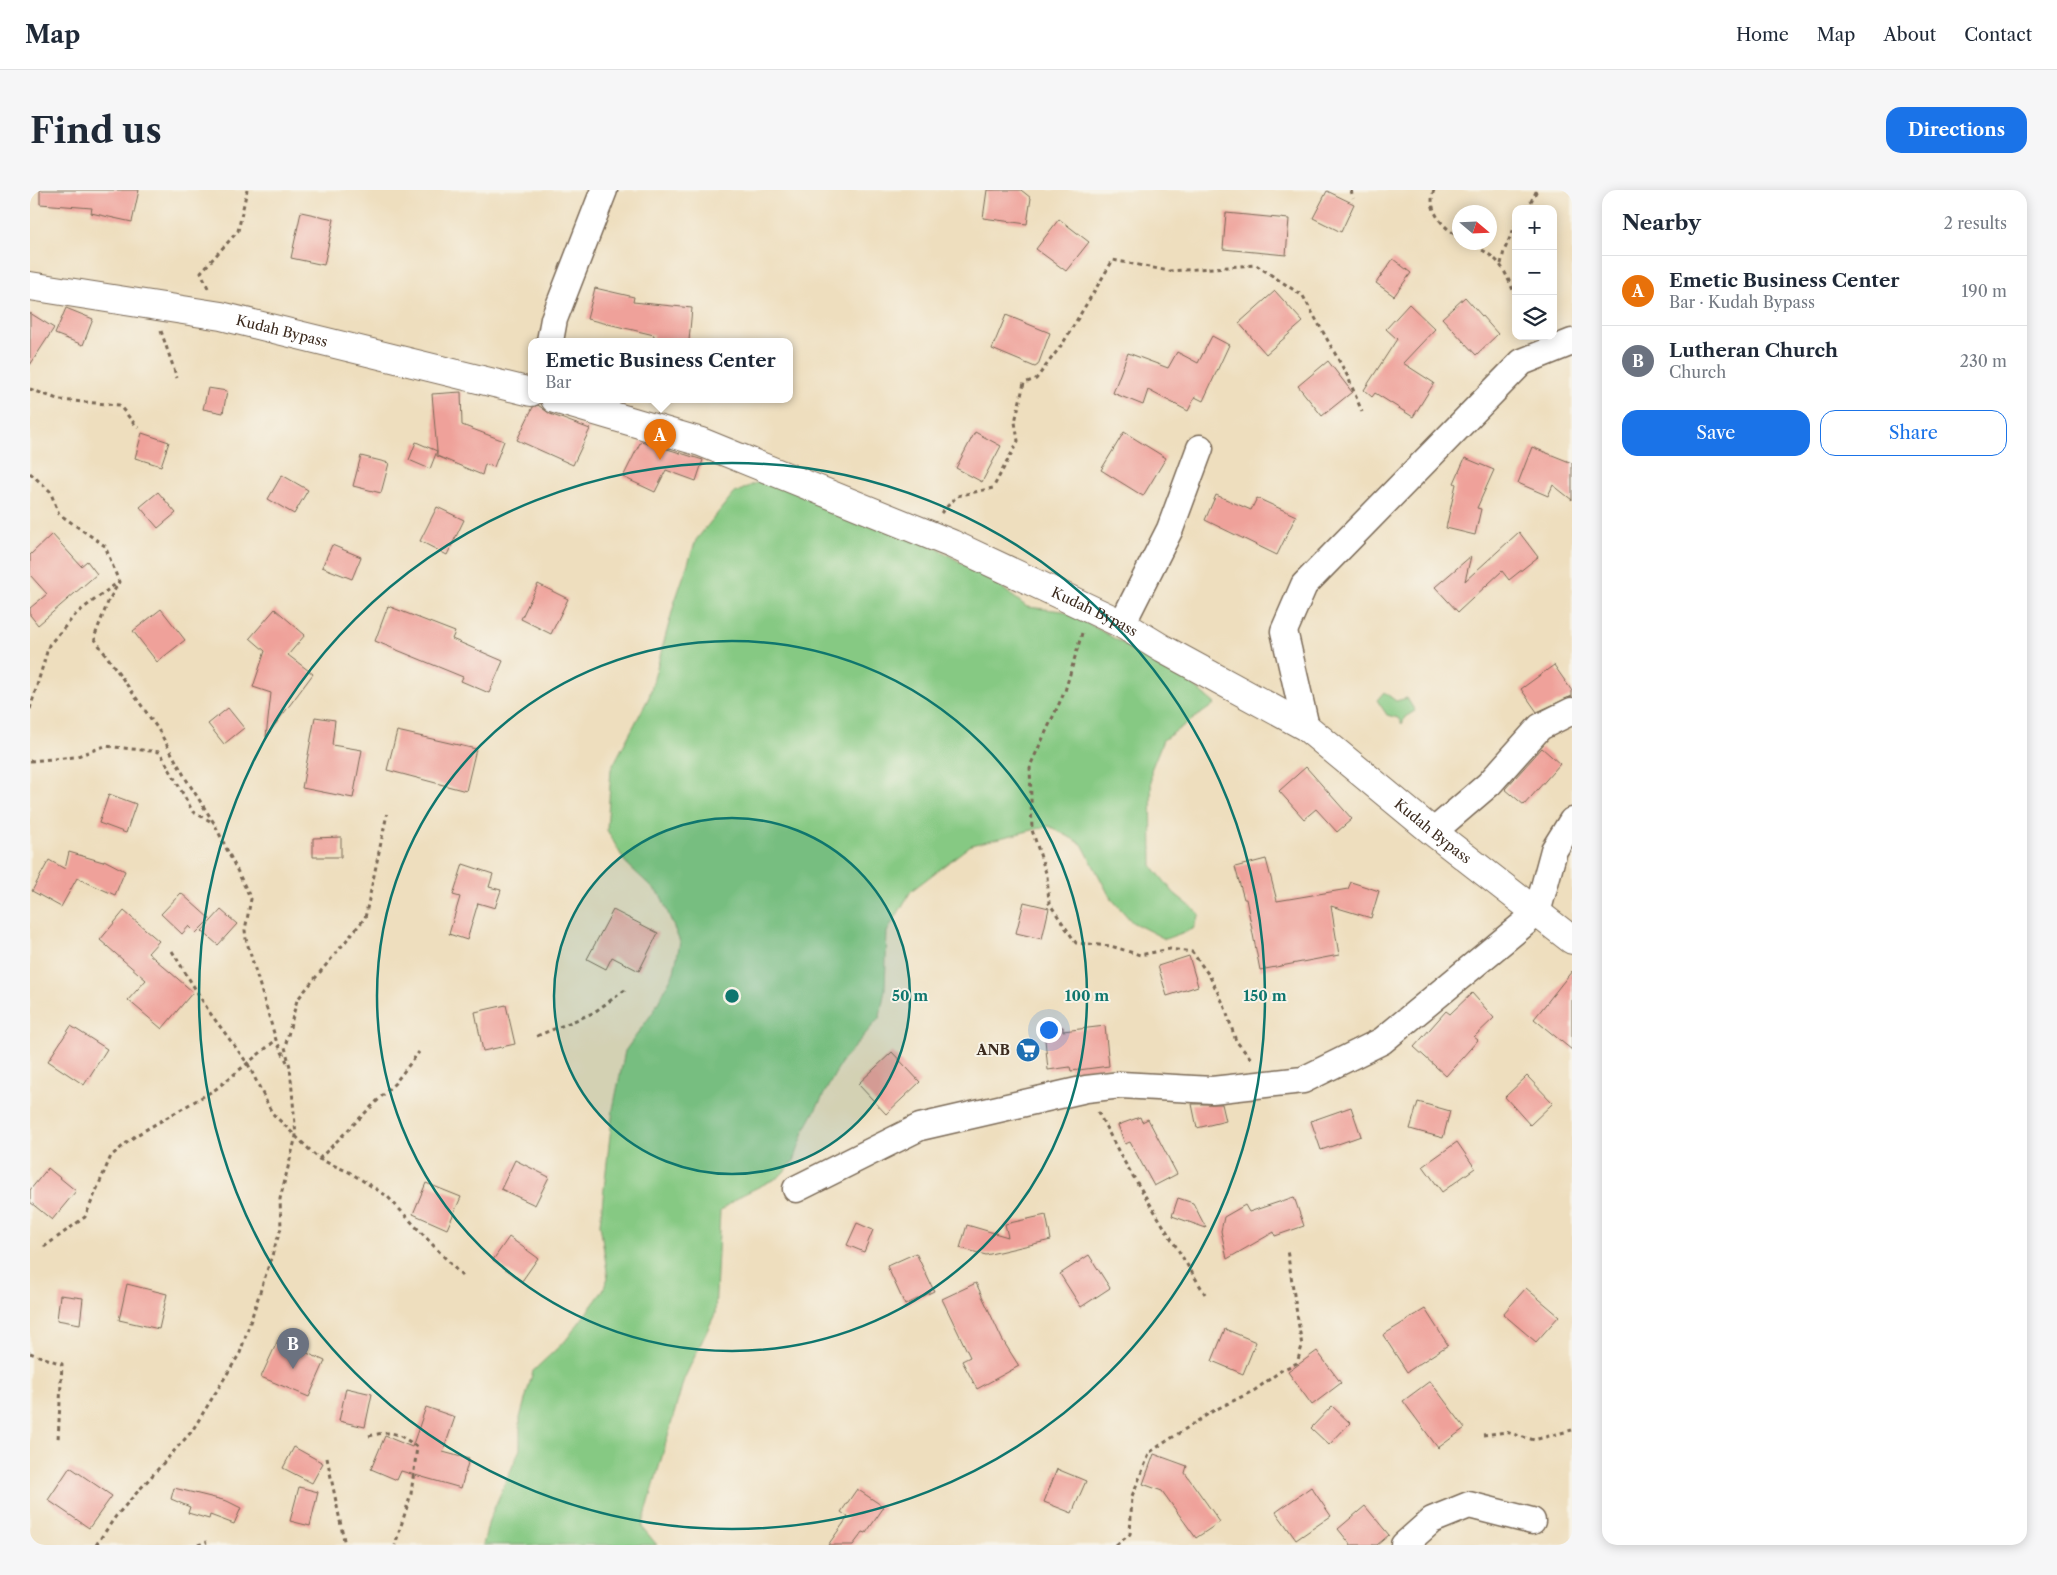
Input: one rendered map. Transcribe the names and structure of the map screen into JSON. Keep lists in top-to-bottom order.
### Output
{
  "streets": {
    "street": ["Kudah Bypass"]
  },
  "places": {
    "supermarket": ["ANB"]
  },
  "north": "right",
  "page": {
    "header": "Map",
    "nav": [
      "Home",
      "Map",
      "About",
      "Contact"
    ],
    "buttons": [
      "Directions",
      ["Save", "Share"]
    ],
    "title": "Find us",
    "heading": ["Nearby", "2 results"],
    "map_buttons": ["+", "−"],
    "list": [
      {
        "mark": "A",
        "name": "Emetic Business Center",
        "note": "Bar · Kudah Bypass",
        "value": "190 m"
      },
      {
        "mark": "B",
        "name": "Lutheran Church",
        "note": "Church",
        "value": "230 m"
      }
    ],
    "popup": ["Emetic Business Center", "Bar"],
    "pins": ["A", "B"]
  },
  "rings": ["50 m", "100 m", "150 m"]
}
